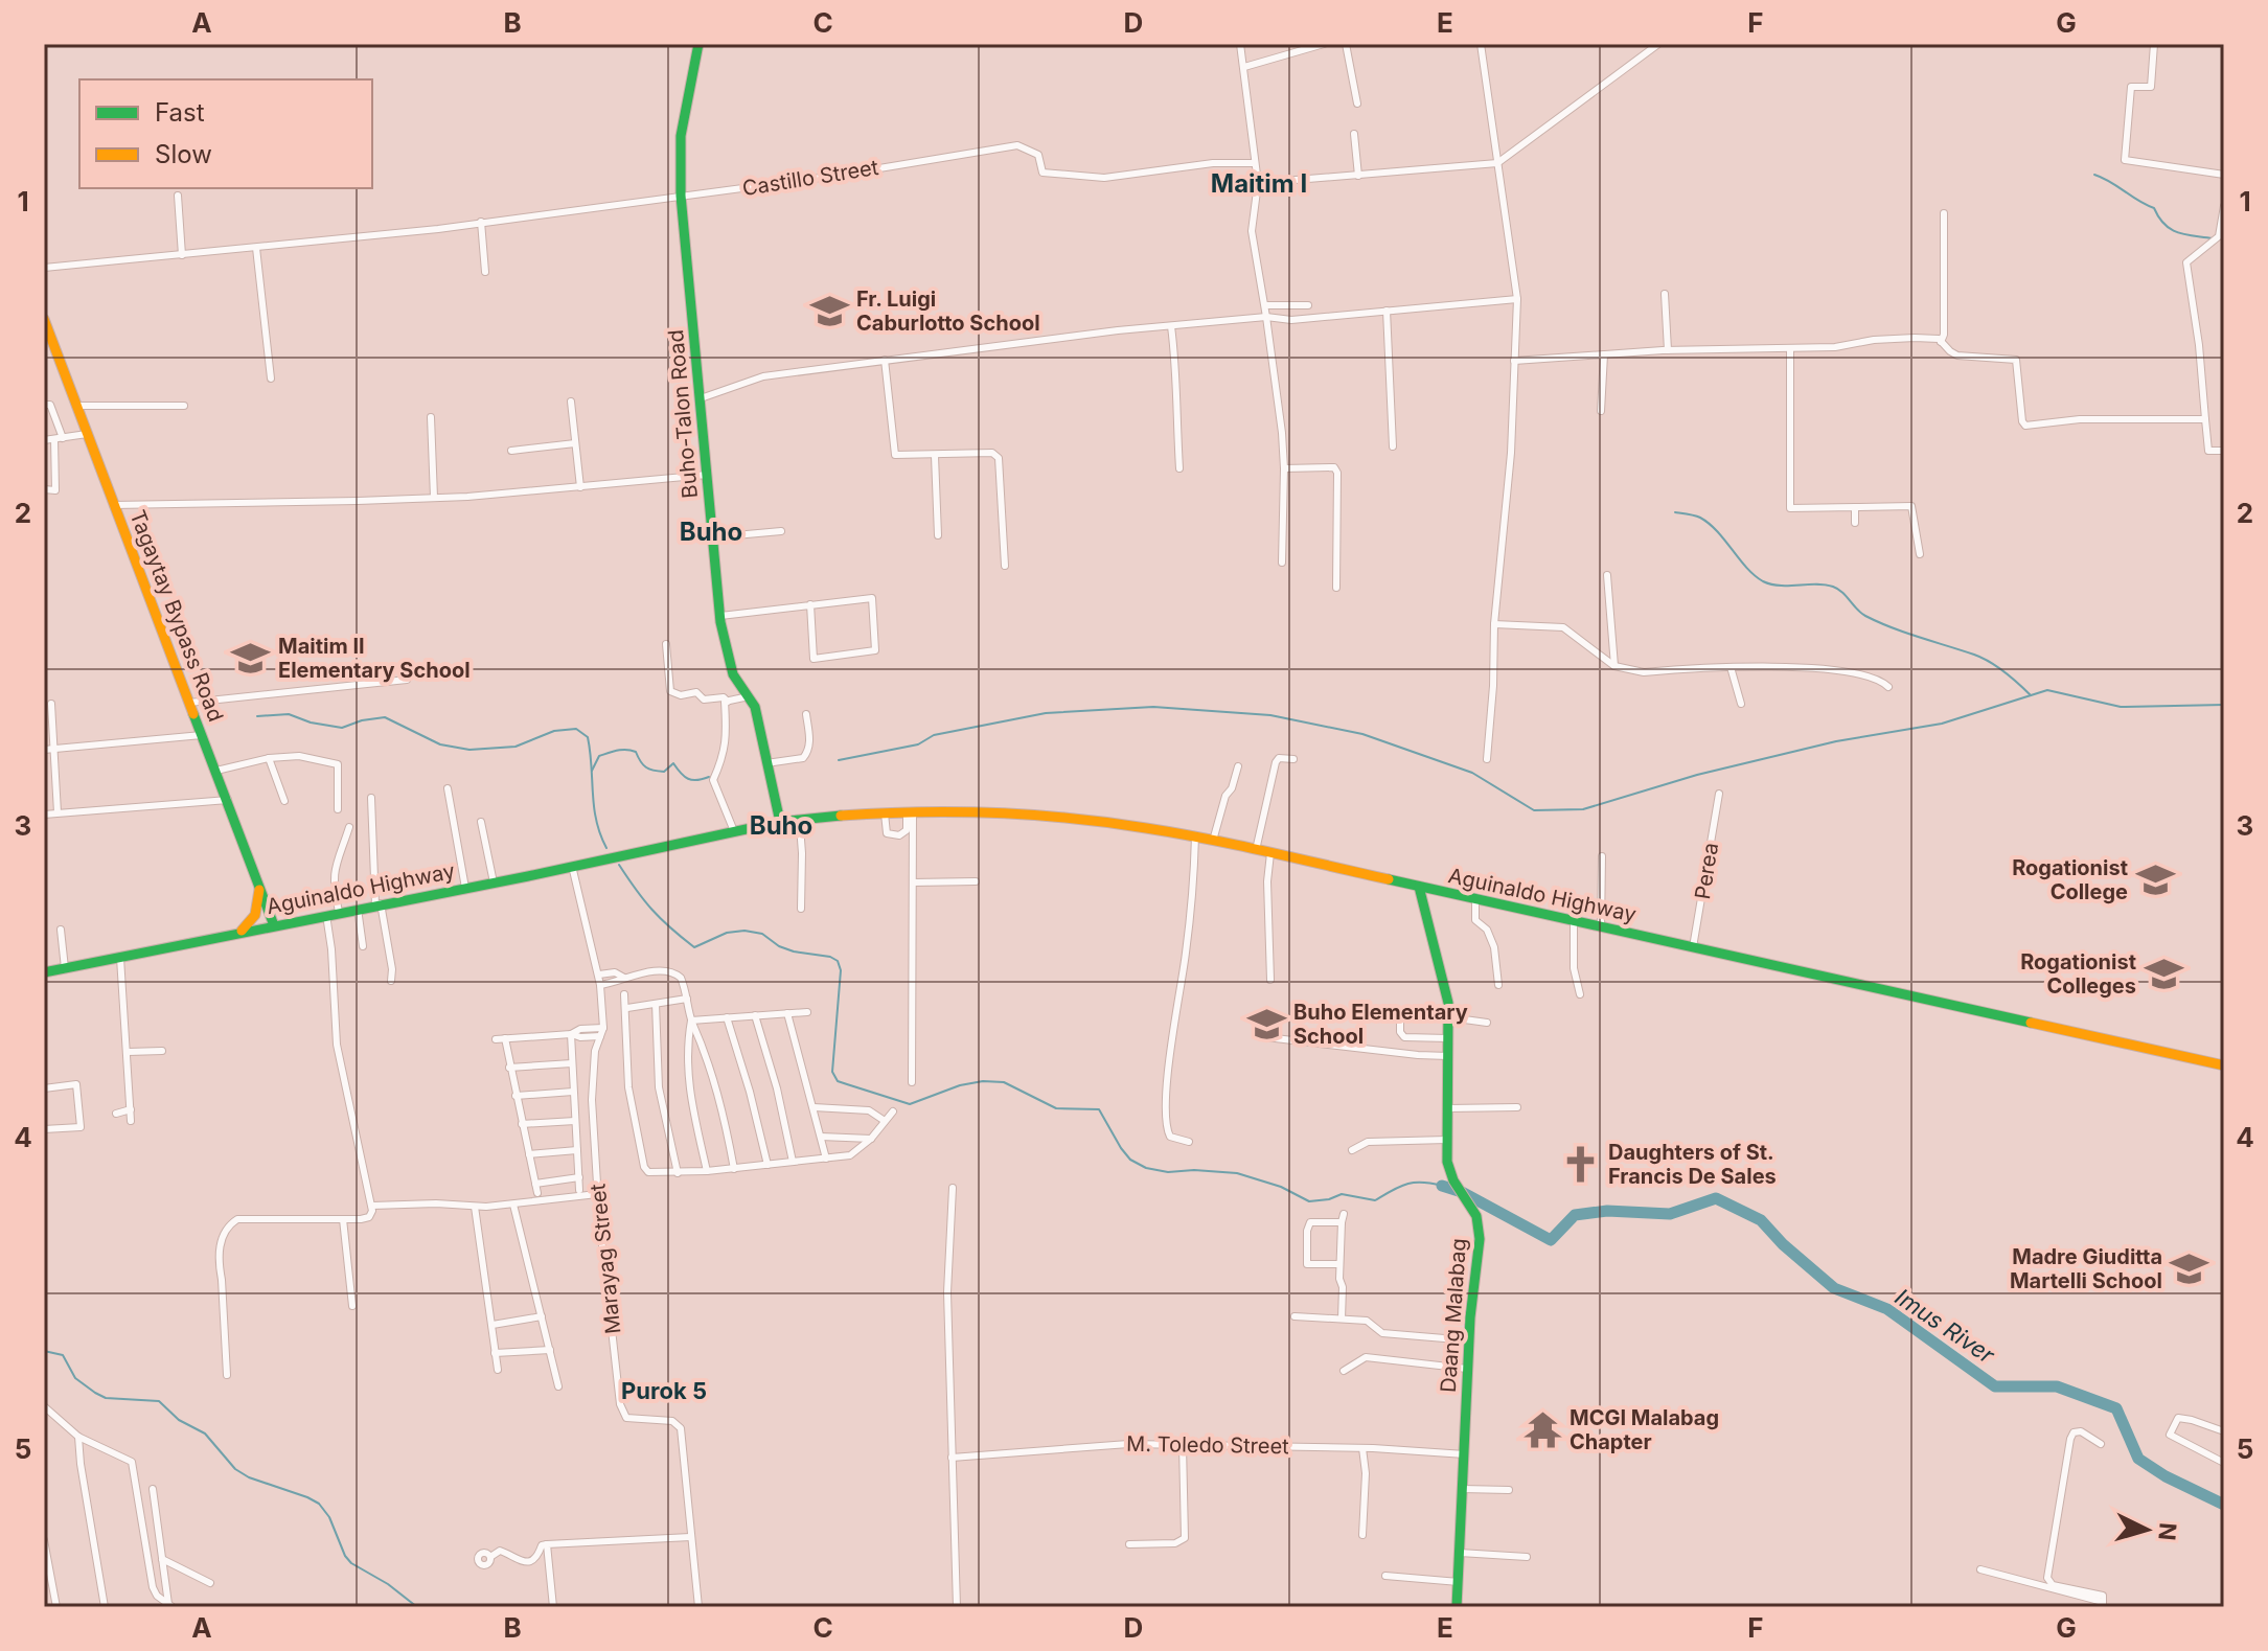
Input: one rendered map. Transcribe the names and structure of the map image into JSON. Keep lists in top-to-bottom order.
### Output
{
  "streets": {
    "main road": [
      "Buho-Talon Road",
      "Tagaytay Bypass Road",
      "Aguinaldo Highway",
      "Daang Malabag"
    ],
    "street": [
      "Castillo Street",
      "Perea",
      "Marayag Street",
      "M. Toledo Street"
    ]
  },
  "crossings": [
    ["Castillo Street", "Buho-Talon Road"],
    ["Buho-Talon Road", "Aguinaldo Highway"],
    ["Tagaytay Bypass Road", "Aguinaldo Highway"],
    ["Perea", "Aguinaldo Highway"],
    ["Aguinaldo Highway", "Marayag Street"],
    ["Aguinaldo Highway", "Daang Malabag"],
    ["Daang Malabag", "M. Toledo Street"]
  ],
  "districts": [
    "Maitim I",
    "Buho",
    "Buho",
    "Purok 5"
  ],
  "water": ["Imus River"],
  "places": {
    "school or university": [
      "Fr. Luigi Caburlotto School",
      "Maitim II Elementary School",
      "Rogationist College",
      "Rogationist Colleges",
      "Buho Elementary School",
      "Madre Giuditta Martelli School"
    ],
    "church": ["Daughters of St. Francis De Sales"],
    "temple": ["MCGI Malabag Chapter"]
  },
  "legend": ["Fast", "Slow"],
  "north": "right",
  "grid": {
    "columns": [
      "A",
      "B",
      "C",
      "D",
      "E",
      "F",
      "G"
    ],
    "rows": [
      "1",
      "2",
      "3",
      "4",
      "5"
    ]
  }
}
